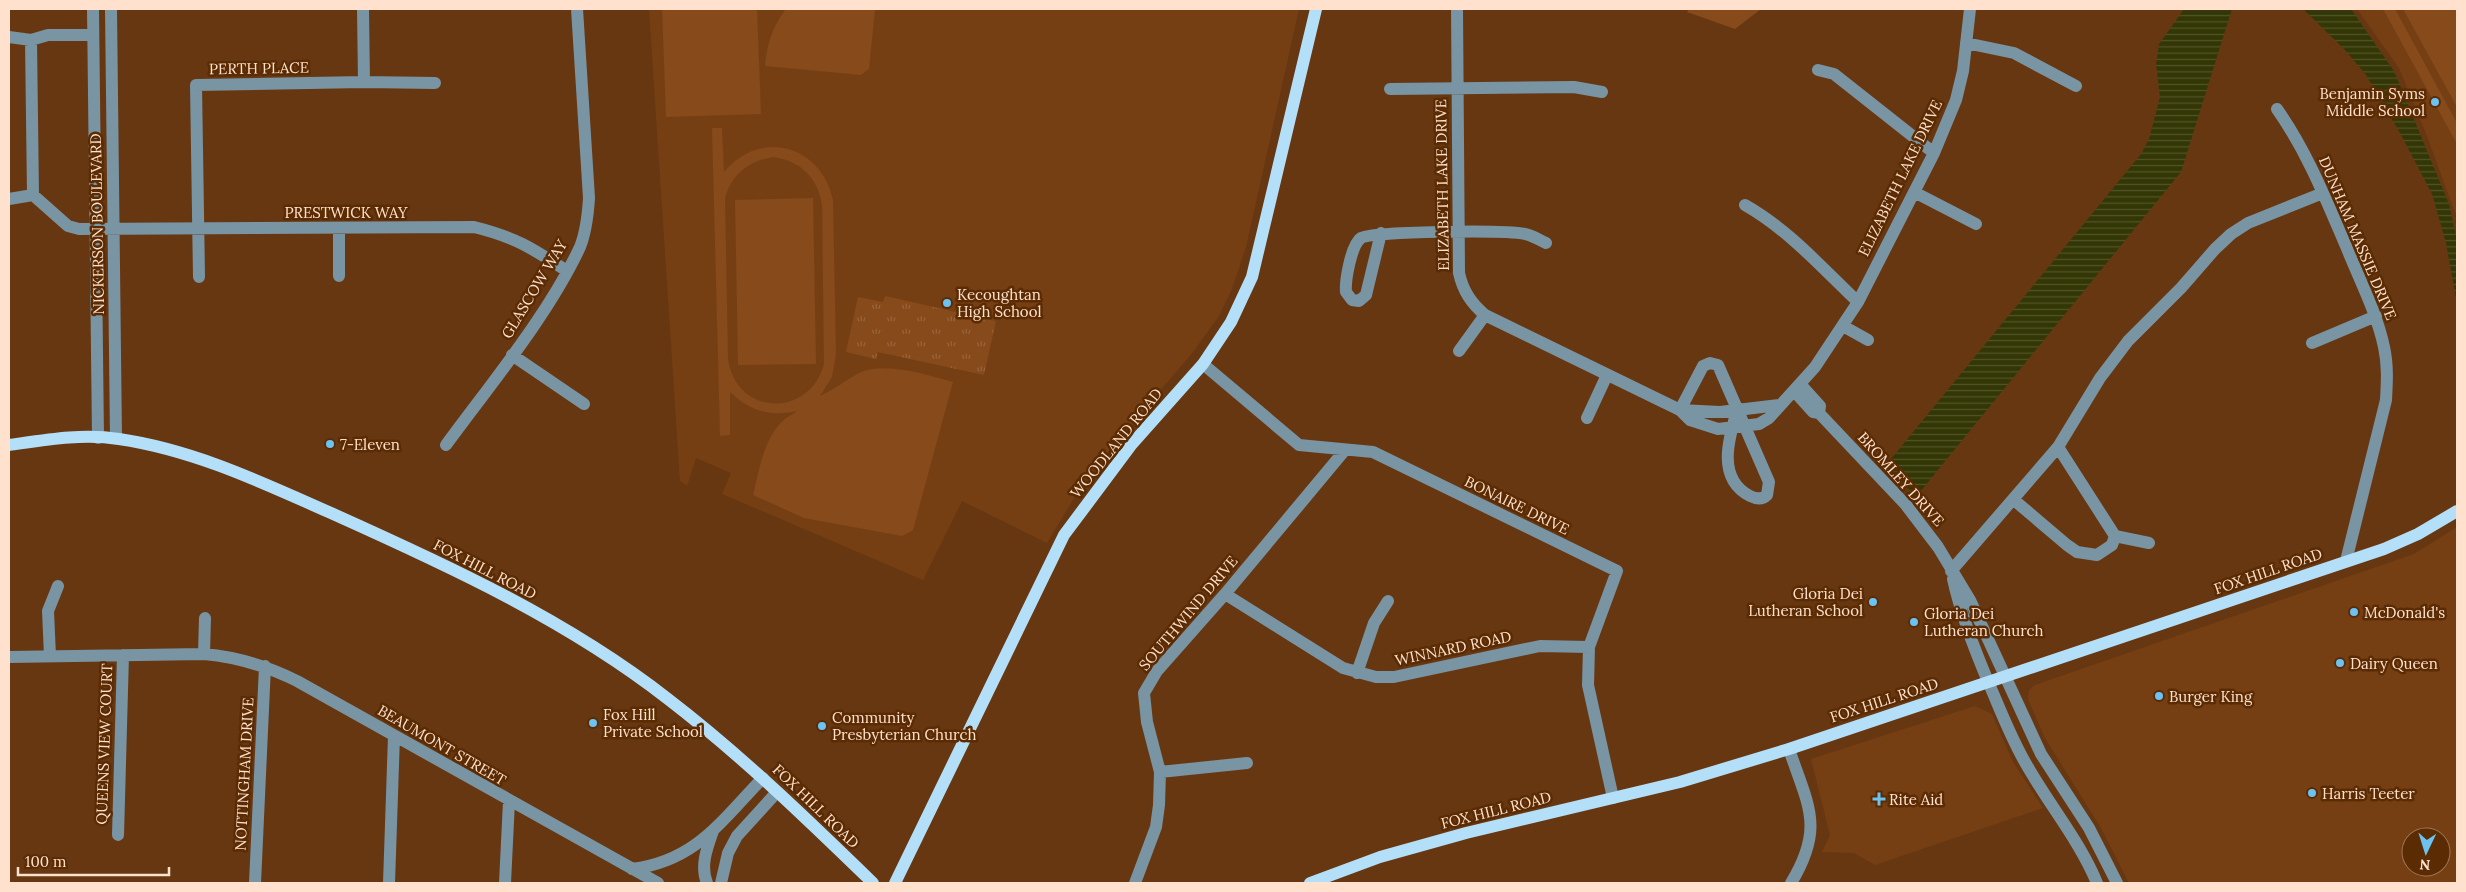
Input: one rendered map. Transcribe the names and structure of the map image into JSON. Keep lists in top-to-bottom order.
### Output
{
  "streets": {
    "main road": ["WOODLAND ROAD", "FOX HILL ROAD"],
    "street": [
      "PERTH PLACE",
      "ELIZABETH LAKE DRIVE",
      "PRESTWICK WAY",
      "NICKERSON BOULEVARD",
      "DUNHAM MASSIE DRIVE",
      "GLASCOW WAY",
      "BROMLEY DRIVE",
      "BONAIRE DRIVE",
      "SOUTHWIND DRIVE",
      "WINNARD ROAD",
      "QUEENS VIEW COURT",
      "BEAUMONT STREET",
      "NOTTINGHAM DRIVE"
    ]
  },
  "crossings": [
    ["PERTH PLACE", "PRESTWICK WAY"],
    ["ELIZABETH LAKE DRIVE", "BROMLEY DRIVE"],
    ["PRESTWICK WAY", "NICKERSON BOULEVARD"],
    ["PRESTWICK WAY", "GLASCOW WAY"],
    ["NICKERSON BOULEVARD", "FOX HILL ROAD"],
    ["DUNHAM MASSIE DRIVE", "FOX HILL ROAD"],
    ["WOODLAND ROAD", "BONAIRE DRIVE"],
    ["BROMLEY DRIVE", "FOX HILL ROAD"],
    ["BONAIRE DRIVE", "FOX HILL ROAD"],
    ["BONAIRE DRIVE", "SOUTHWIND DRIVE"],
    ["BONAIRE DRIVE", "WINNARD ROAD"],
    ["SOUTHWIND DRIVE", "WINNARD ROAD"],
    ["QUEENS VIEW COURT", "BEAUMONT STREET"],
    ["BEAUMONT STREET", "NOTTINGHAM DRIVE"]
  ],
  "places": {
    "other": [
      "Benjamin Syms Middle School",
      "Kecoughtan High School",
      "7-Eleven",
      "Gloria Dei Lutheran School",
      "McDonald's",
      "Gloria Dei Lutheran Church",
      "Dairy Queen",
      "Burger King",
      "Fox Hill Private School",
      "Community Presbyterian Church",
      "Harris Teeter"
    ],
    "health": ["Rite Aid"]
  },
  "scale_bar": "100 m",
  "north": "bottom"
}
